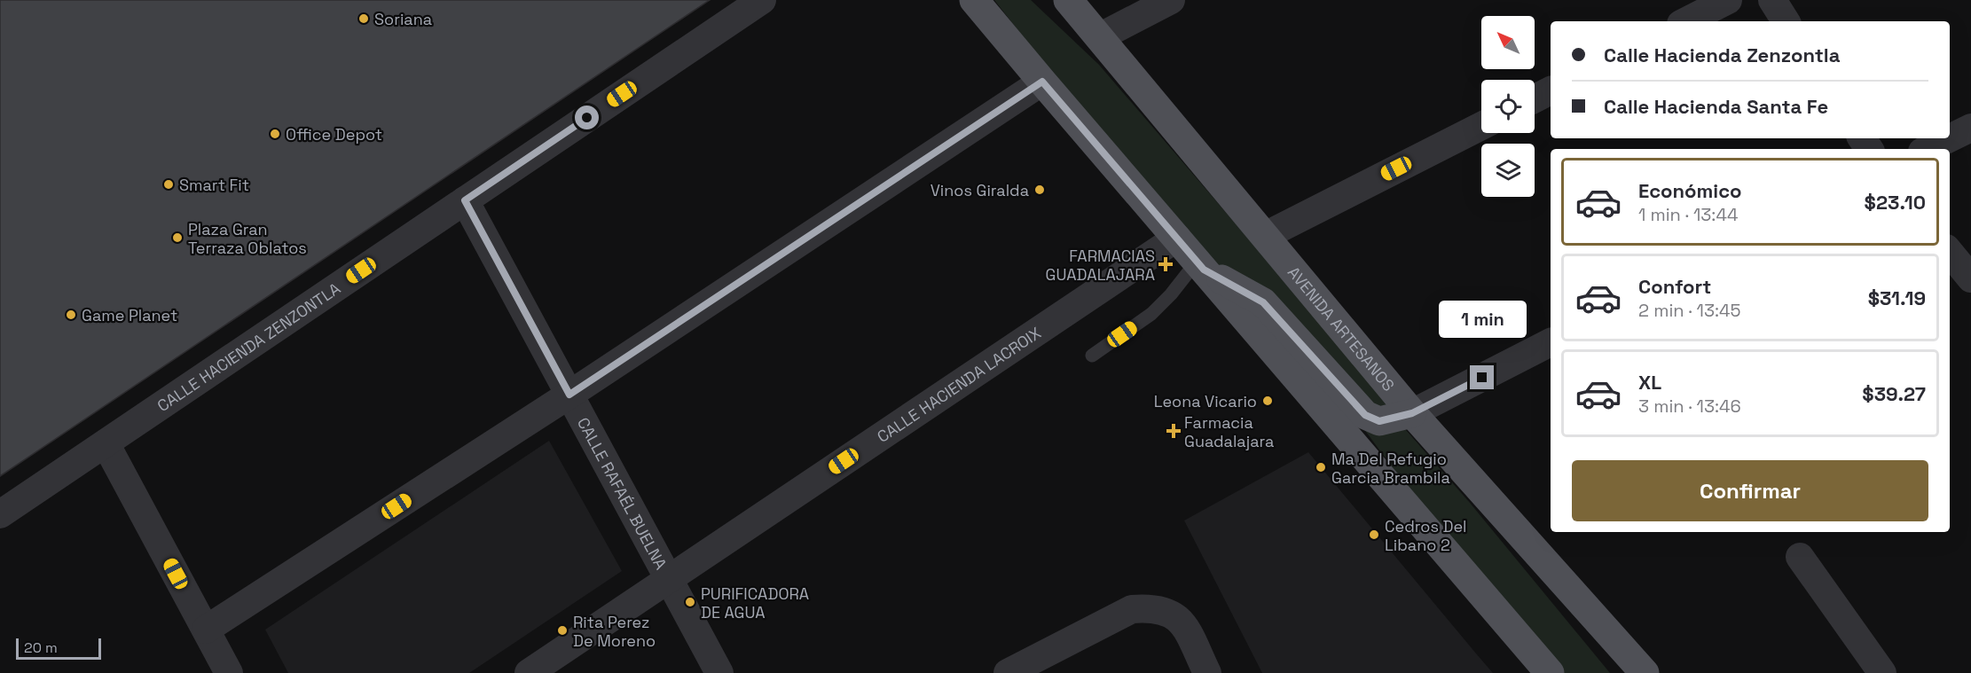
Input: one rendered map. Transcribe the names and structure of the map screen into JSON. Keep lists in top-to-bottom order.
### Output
{
  "streets": {
    "main road": ["AVENIDA ARTESANOS"],
    "street": ["CALLE HACIENDA ZENZONTLA", "CALLE HACIENDA LACROIX", "CALLE RAFAÉL BUELNA"]
  },
  "crossings": [
    ["CALLE HACIENDA ZENZONTLA", "CALLE RAFAÉL BUELNA"],
    ["CALLE HACIENDA LACROIX", "CALLE RAFAÉL BUELNA"]
  ],
  "places": {
    "other": [
      "Soriana",
      "Office Depot",
      "Smart Fit",
      "Vinos Giralda",
      "Plaza Gran Terraza Oblatos",
      "Game Planet",
      "Leona Vicario",
      "Ma Del Refugio Garcia Brambila",
      "Cedros Del Libano 2",
      "PURIFICADORA DE AGUA",
      "Rita Perez De Moreno"
    ],
    "health": ["FARMACIAS GUADALAJARA", "Farmacia Guadalajara"]
  },
  "scale_bar": "20 m",
  "north": "top left",
  "page": {
    "banner": ["Calle Hacienda Zenzontla", "Calle Hacienda Santa Fe"],
    "list": [
      {
        "name": "Económico",
        "note": "1 min · 13:44",
        "value": "$23.10"
      },
      {
        "name": "Confort",
        "note": "2 min · 13:45",
        "value": "$31.19"
      },
      {
        "name": "XL",
        "note": "3 min · 13:46",
        "value": "$39.27"
      }
    ],
    "bubble": "1 min",
    "buttons": "Confirmar",
    "scale": "20 m"
  }
}
